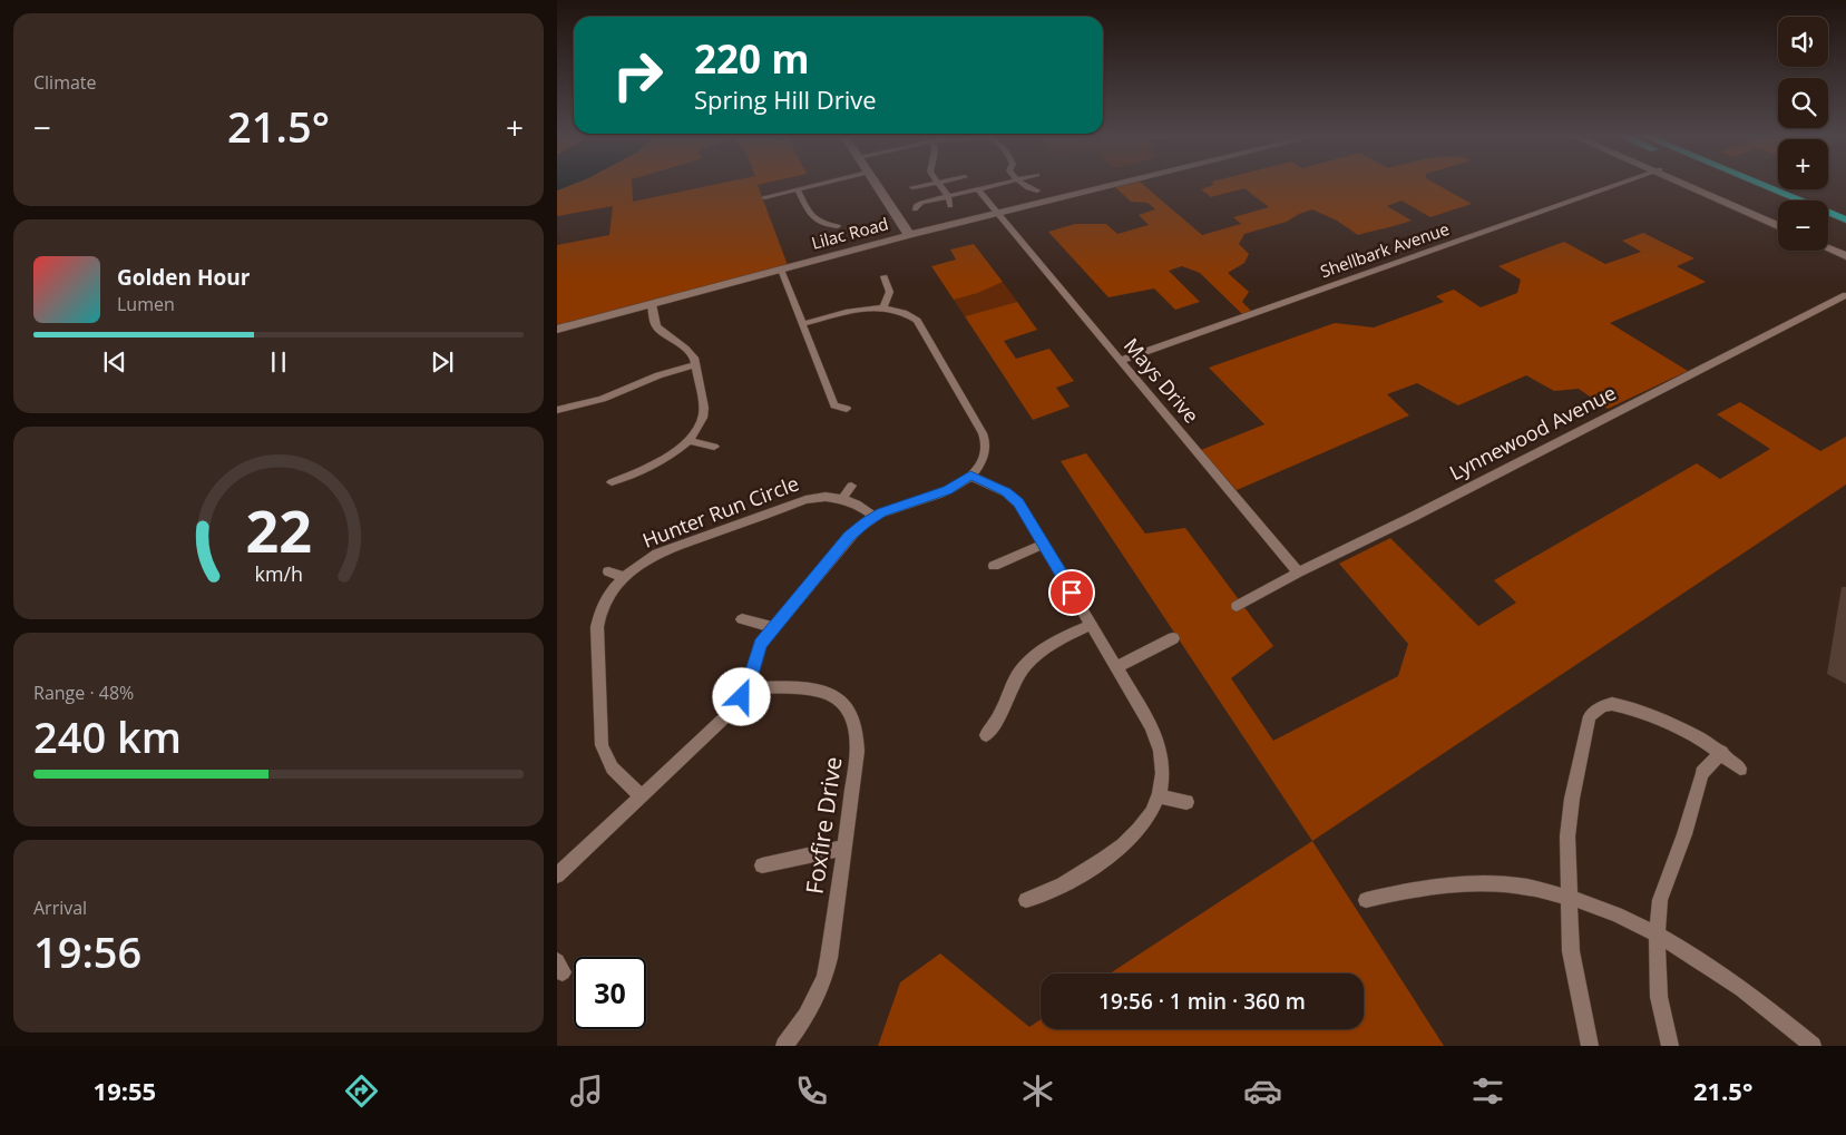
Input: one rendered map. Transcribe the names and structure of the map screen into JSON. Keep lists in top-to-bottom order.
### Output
{
  "streets": {
    "street": [
      "Lilac Road",
      "Shellbark Avenue",
      "Mays Drive",
      "Lynnewood Avenue",
      "Hunter Run Circle",
      "Foxfire Drive"
    ]
  },
  "crossings": [
    ["Lilac Road", "Mays Drive"],
    ["Shellbark Avenue", "Mays Drive"],
    ["Mays Drive", "Lynnewood Avenue"]
  ],
  "page": {
    "tile": [
      "Climate",
      ["Range · 48%", "240 km"],
      ["Arrival", "19:56"]
    ],
    "map_buttons": ["+", "−"],
    "turn": ["220 m", "Spring Hill Drive"],
    "heat": ["−", "21.5°", "+"],
    "song": ["Golden Hour", "Lumen"],
    "limit": "30",
    "trip": "19:56 · 1 min · 360 m",
    "tabs": ["19:55", "21.5°"],
    "gauge": ["22", "km/h"]
  }
}
